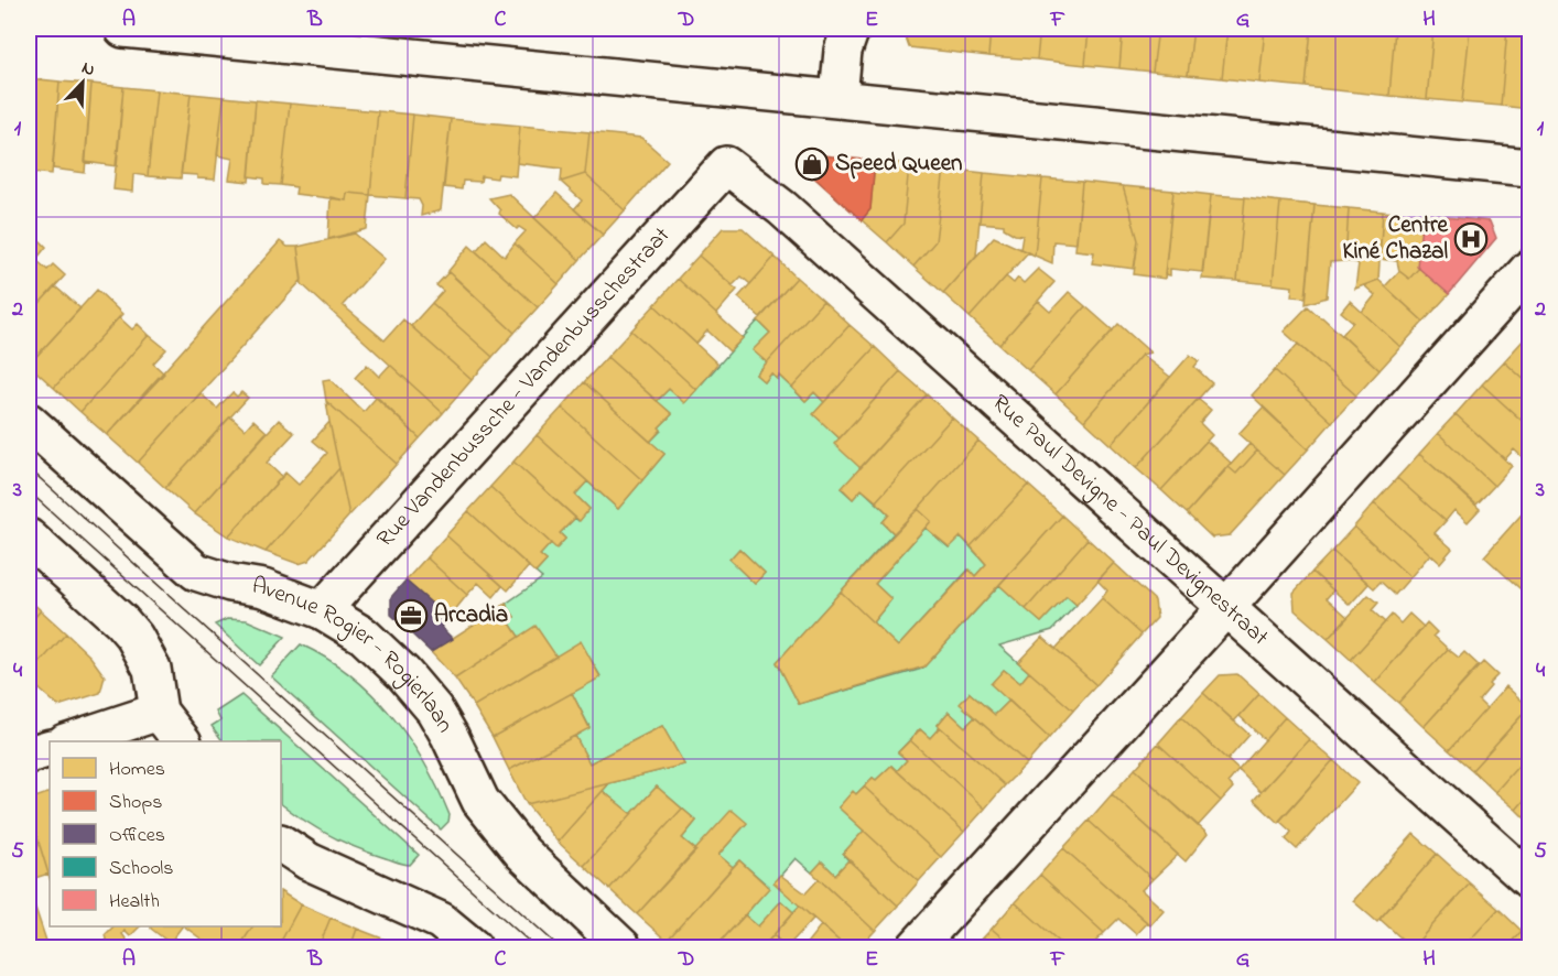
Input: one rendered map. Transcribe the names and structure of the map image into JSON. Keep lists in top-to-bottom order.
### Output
{
  "streets": {
    "street": ["Rue Vandenbussche - Vandenbusschestraat", "Rue Paul Devigne - Paul Devignestraat", "Avenue Rogier - Rogierlaan"]
  },
  "crossings": [
    ["Rue Vandenbussche - Vandenbusschestraat", "Rue Paul Devigne - Paul Devignestraat"],
    ["Rue Vandenbussche - Vandenbusschestraat", "Avenue Rogier - Rogierlaan"]
  ],
  "places": {
    "shop": ["Speed Queen"],
    "hospital": ["Centre Kiné Chazal"],
    "office": ["Arcadia"]
  },
  "legend": [
    "Homes",
    "Shops",
    "Offices",
    "Schools",
    "Health"
  ],
  "north": "top right",
  "grid": {
    "columns": [
      "A",
      "B",
      "C",
      "D",
      "E",
      "F",
      "G",
      "H"
    ],
    "rows": [
      "1",
      "2",
      "3",
      "4",
      "5"
    ]
  }
}
